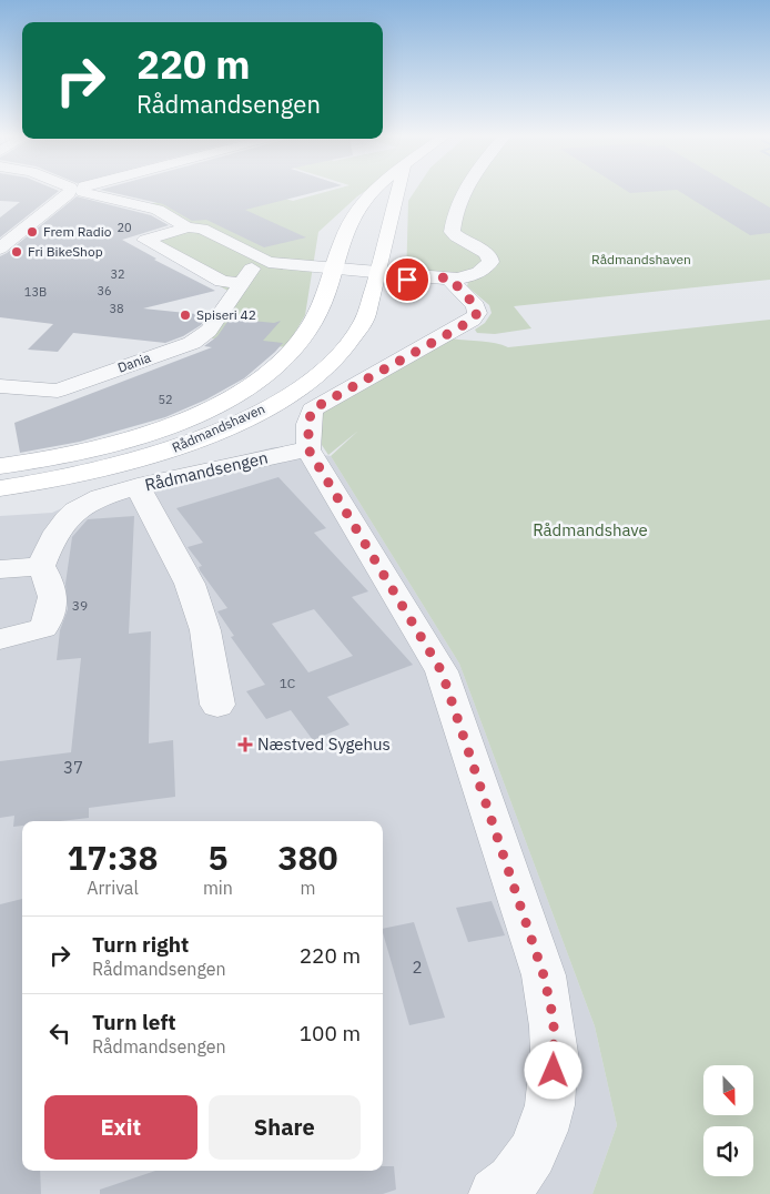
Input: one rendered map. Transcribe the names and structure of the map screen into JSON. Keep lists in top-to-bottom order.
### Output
{
  "streets": {
    "main road": ["Rådmandshaven"],
    "street": ["Dania", "Rådmandsengen"]
  },
  "parks": ["Rådmandshaven", "Rådmandshave"],
  "places": {
    "other": ["Frem Radio", "Fri BikeShop", "Spiseri 42"],
    "health": ["Næstved Sygehus"]
  },
  "house_numbers": [
    "20",
    "32",
    "36",
    "13B",
    "38",
    "52",
    "39",
    "1C",
    "37",
    "2"
  ],
  "north": "bottom",
  "page": {
    "turn": ["220 m", "Rådmandsengen"],
    "eta": [
      "17:38",
      "Arrival",
      "5",
      "min",
      "380",
      "m"
    ],
    "list": [
      {
        "name": "Turn right",
        "note": "Rådmandsengen",
        "value": "220 m"
      },
      {
        "name": "Turn left",
        "note": "Rådmandsengen",
        "value": "100 m"
      }
    ],
    "buttons": ["Exit", "Share"]
  }
}
